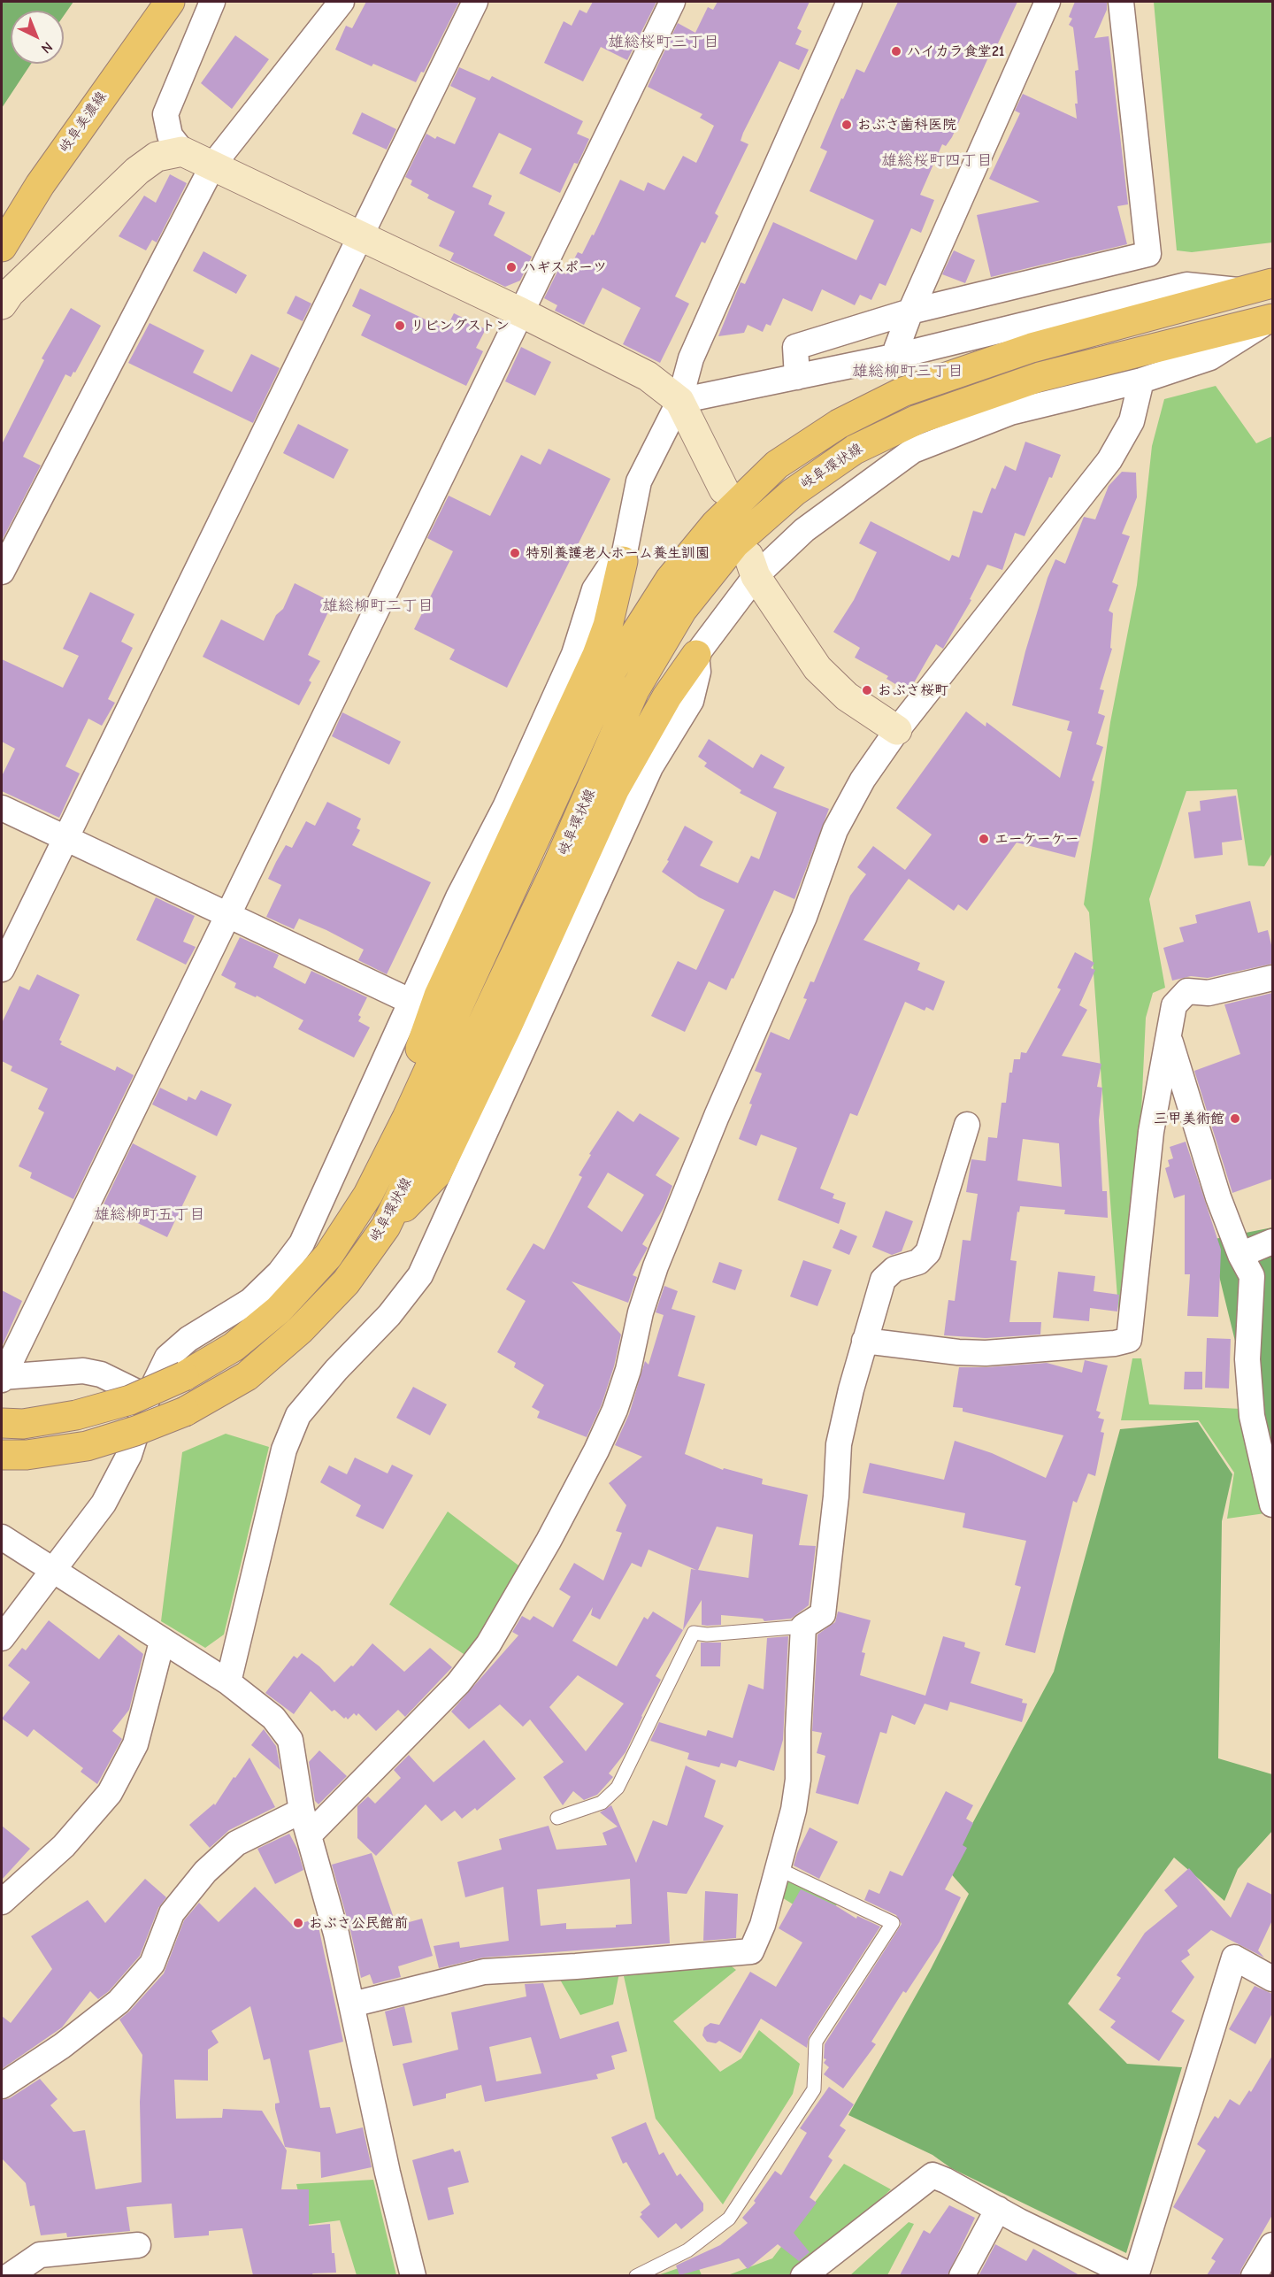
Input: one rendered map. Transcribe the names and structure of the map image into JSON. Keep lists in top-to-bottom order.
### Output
{
  "streets": {
    "main road": ["岐阜美濃線", "岐阜環状線"]
  },
  "districts": [
    "雄総桜町三丁目",
    "雄総桜町四丁目",
    "雄総柳町三丁目",
    "雄総柳町二丁目",
    "雄総柳町五丁目"
  ],
  "places": [
    "ハイカラ食堂21",
    "おぶさ歯科医院",
    "ハギスポーツ",
    "リビングストン",
    "特別養護老人ホーム養生訓園",
    "おぶさ桜町",
    "エーケーケー",
    "三甲美術館",
    "おぶさ公民館前"
  ],
  "north": "bottom right"
}
